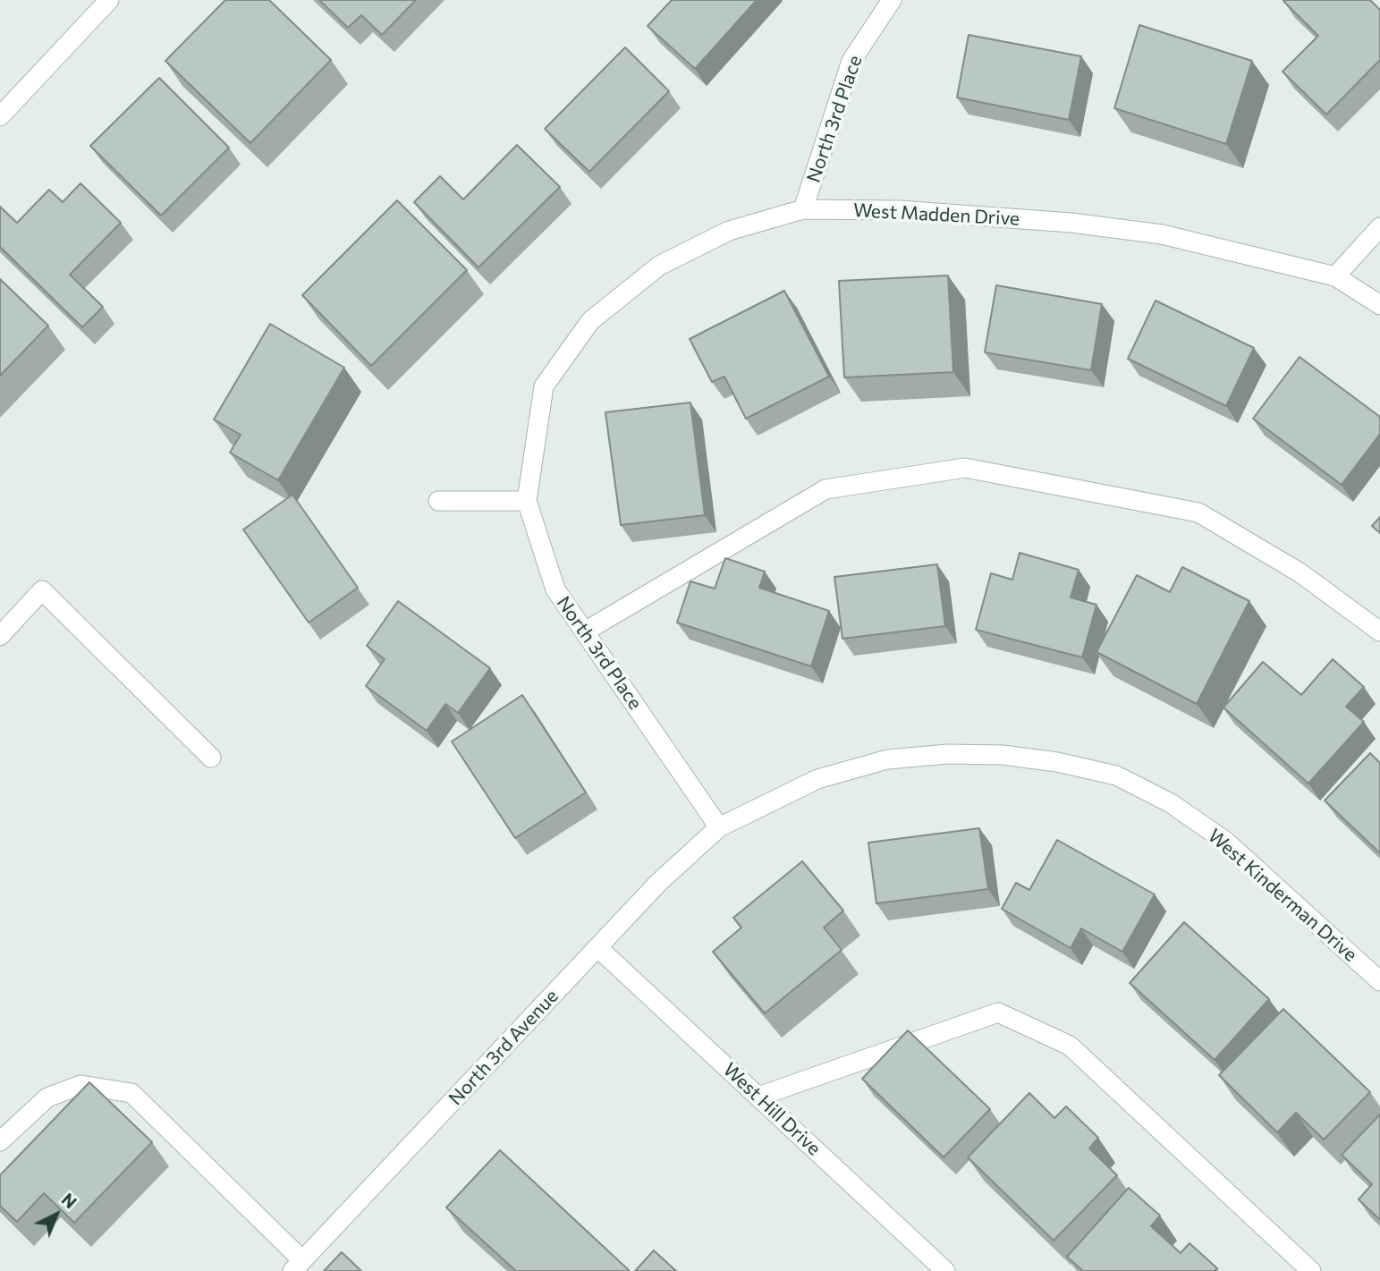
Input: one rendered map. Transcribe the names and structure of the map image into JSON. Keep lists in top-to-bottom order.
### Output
{
  "streets": {
    "street": [
      "North 3rd Place",
      "West Madden Drive",
      "West Kinderman Drive",
      "North 3rd Avenue",
      "West Hill Drive"
    ]
  },
  "crossings": [
    ["North 3rd Place", "West Madden Drive"],
    ["North 3rd Place", "West Kinderman Drive"],
    ["North 3rd Place", "North 3rd Avenue"],
    ["West Kinderman Drive", "North 3rd Avenue"],
    ["North 3rd Avenue", "West Hill Drive"]
  ],
  "north": "top right"
}
